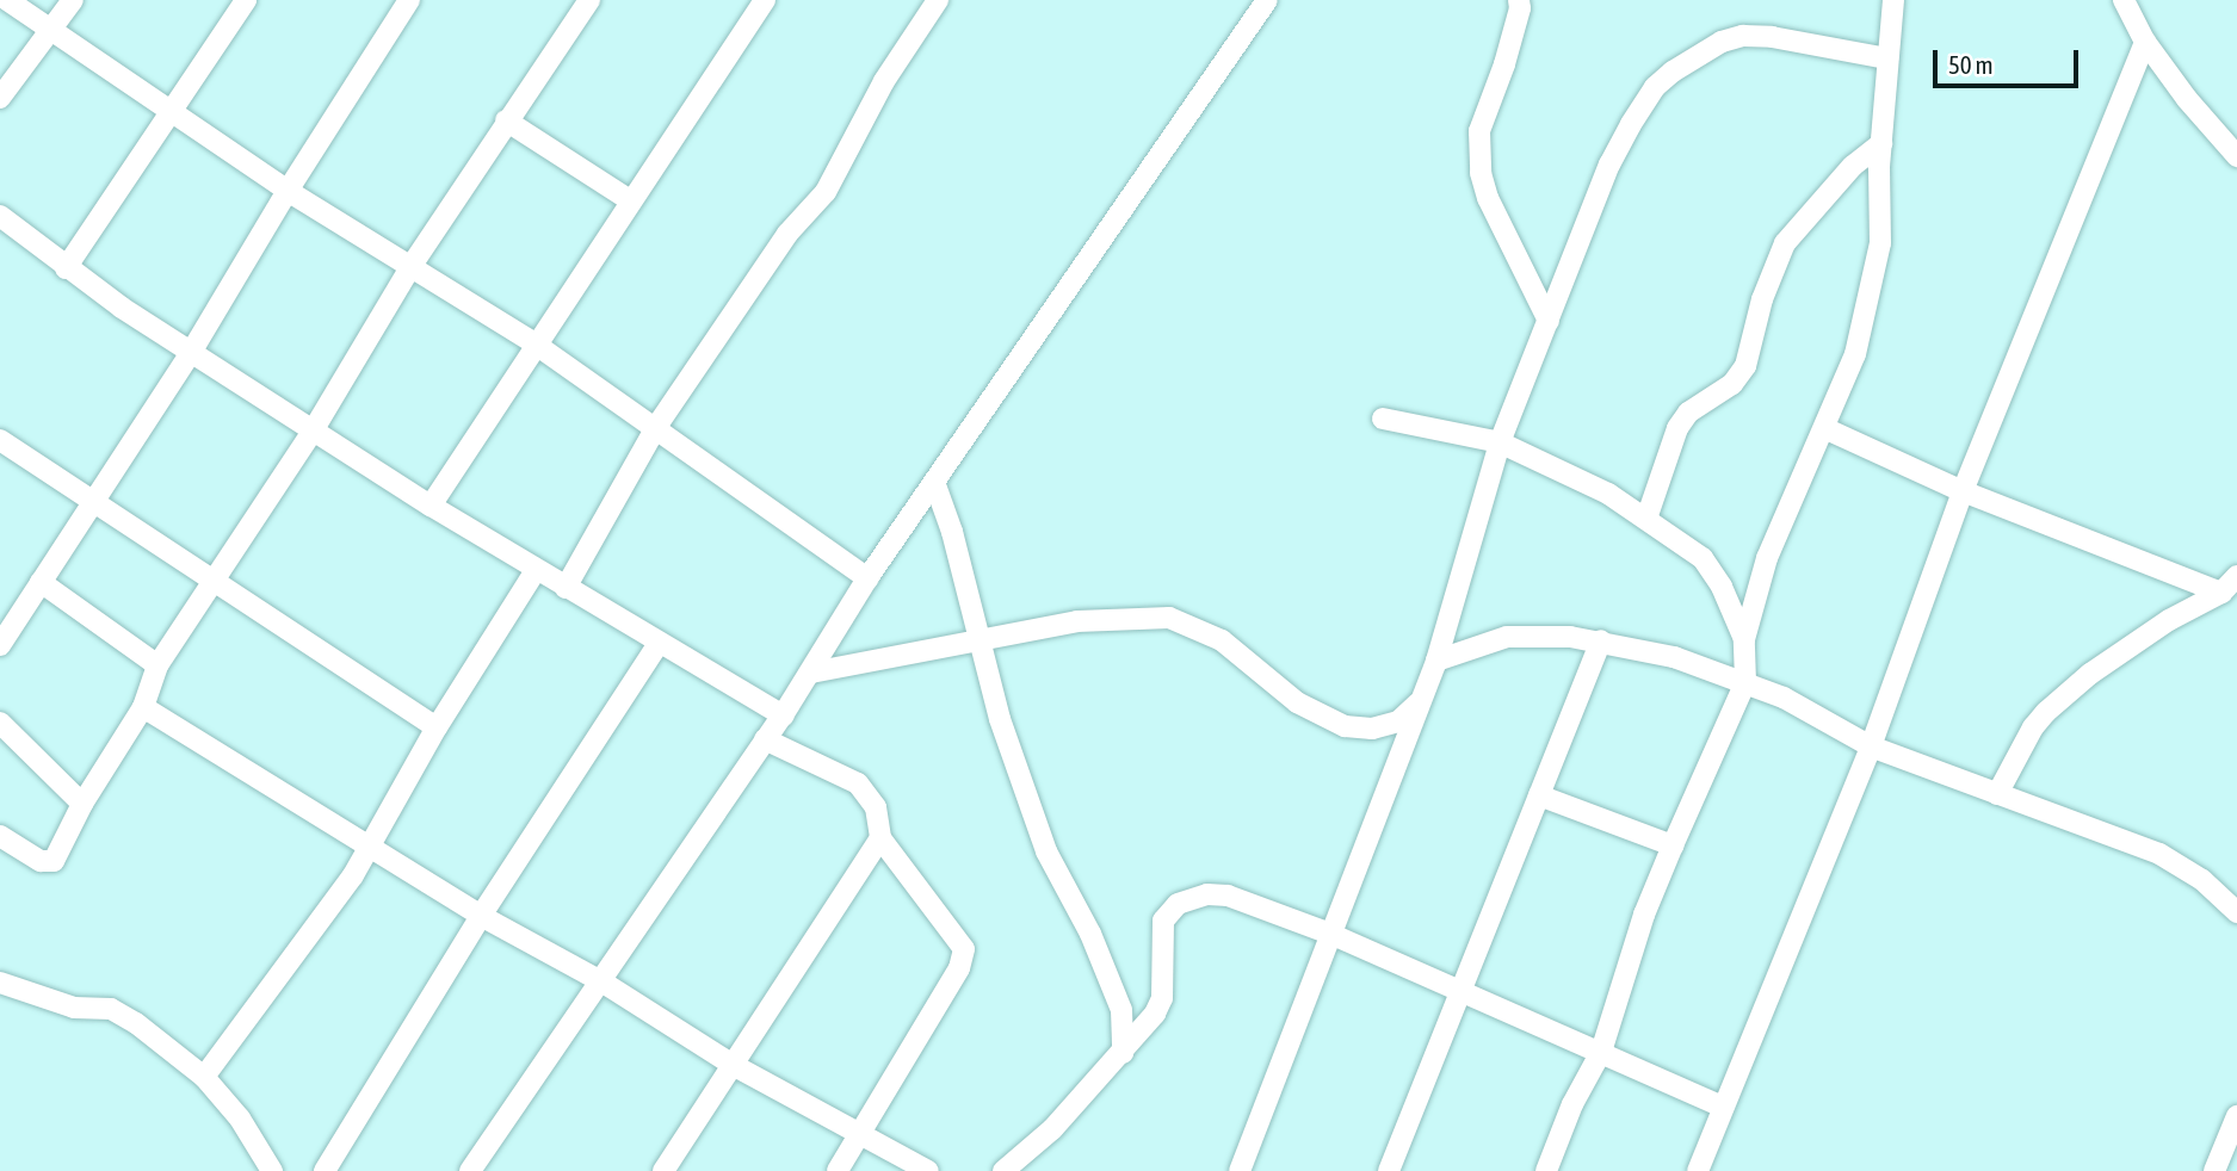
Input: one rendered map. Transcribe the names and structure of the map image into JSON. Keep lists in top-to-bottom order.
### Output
{
  "scale_bar": "50 m"
}
